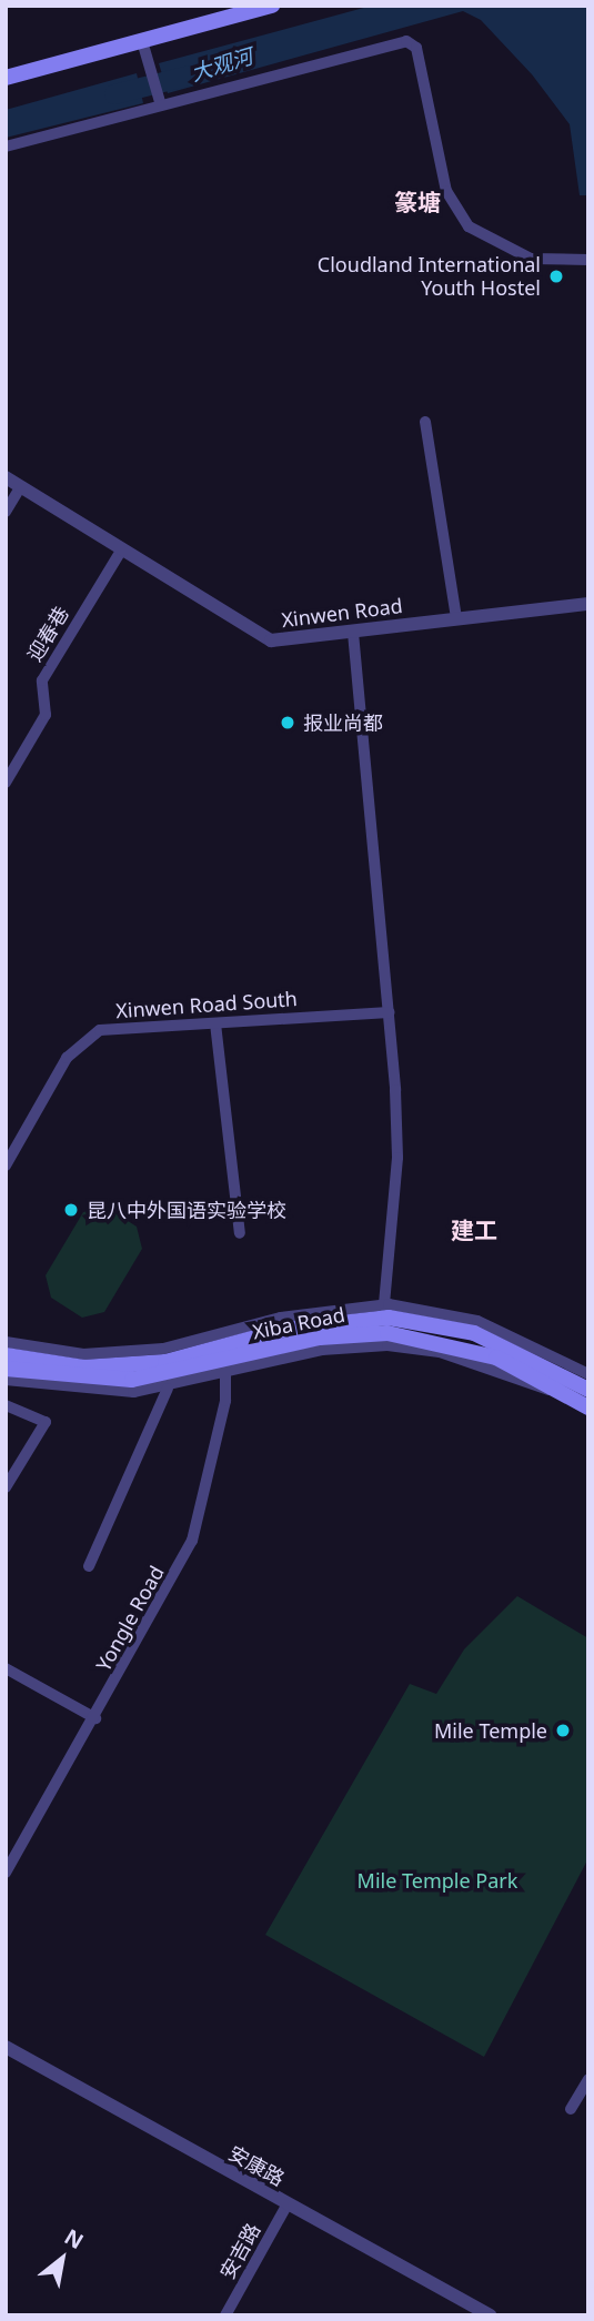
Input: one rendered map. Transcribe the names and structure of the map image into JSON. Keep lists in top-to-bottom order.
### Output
{
  "streets": {
    "main road": ["Xiba Road"],
    "street": [
      "Xinwen Road",
      "迎春巷",
      "Xinwen Road South",
      "Yongle Road",
      "安康路",
      "安吉路"
    ]
  },
  "crossings": [
    ["Xinwen Road", "迎春巷"],
    ["Xiba Road", "Yongle Road"],
    ["安康路", "安吉路"]
  ],
  "districts": ["篆塘", "建工"],
  "water": ["大观河"],
  "parks": ["Mile Temple Park"],
  "places": [
    "Cloudland International Youth Hostel",
    "报业尚都",
    "昆八中外国语实验学校",
    "Mile Temple"
  ],
  "north": "top right"
}
